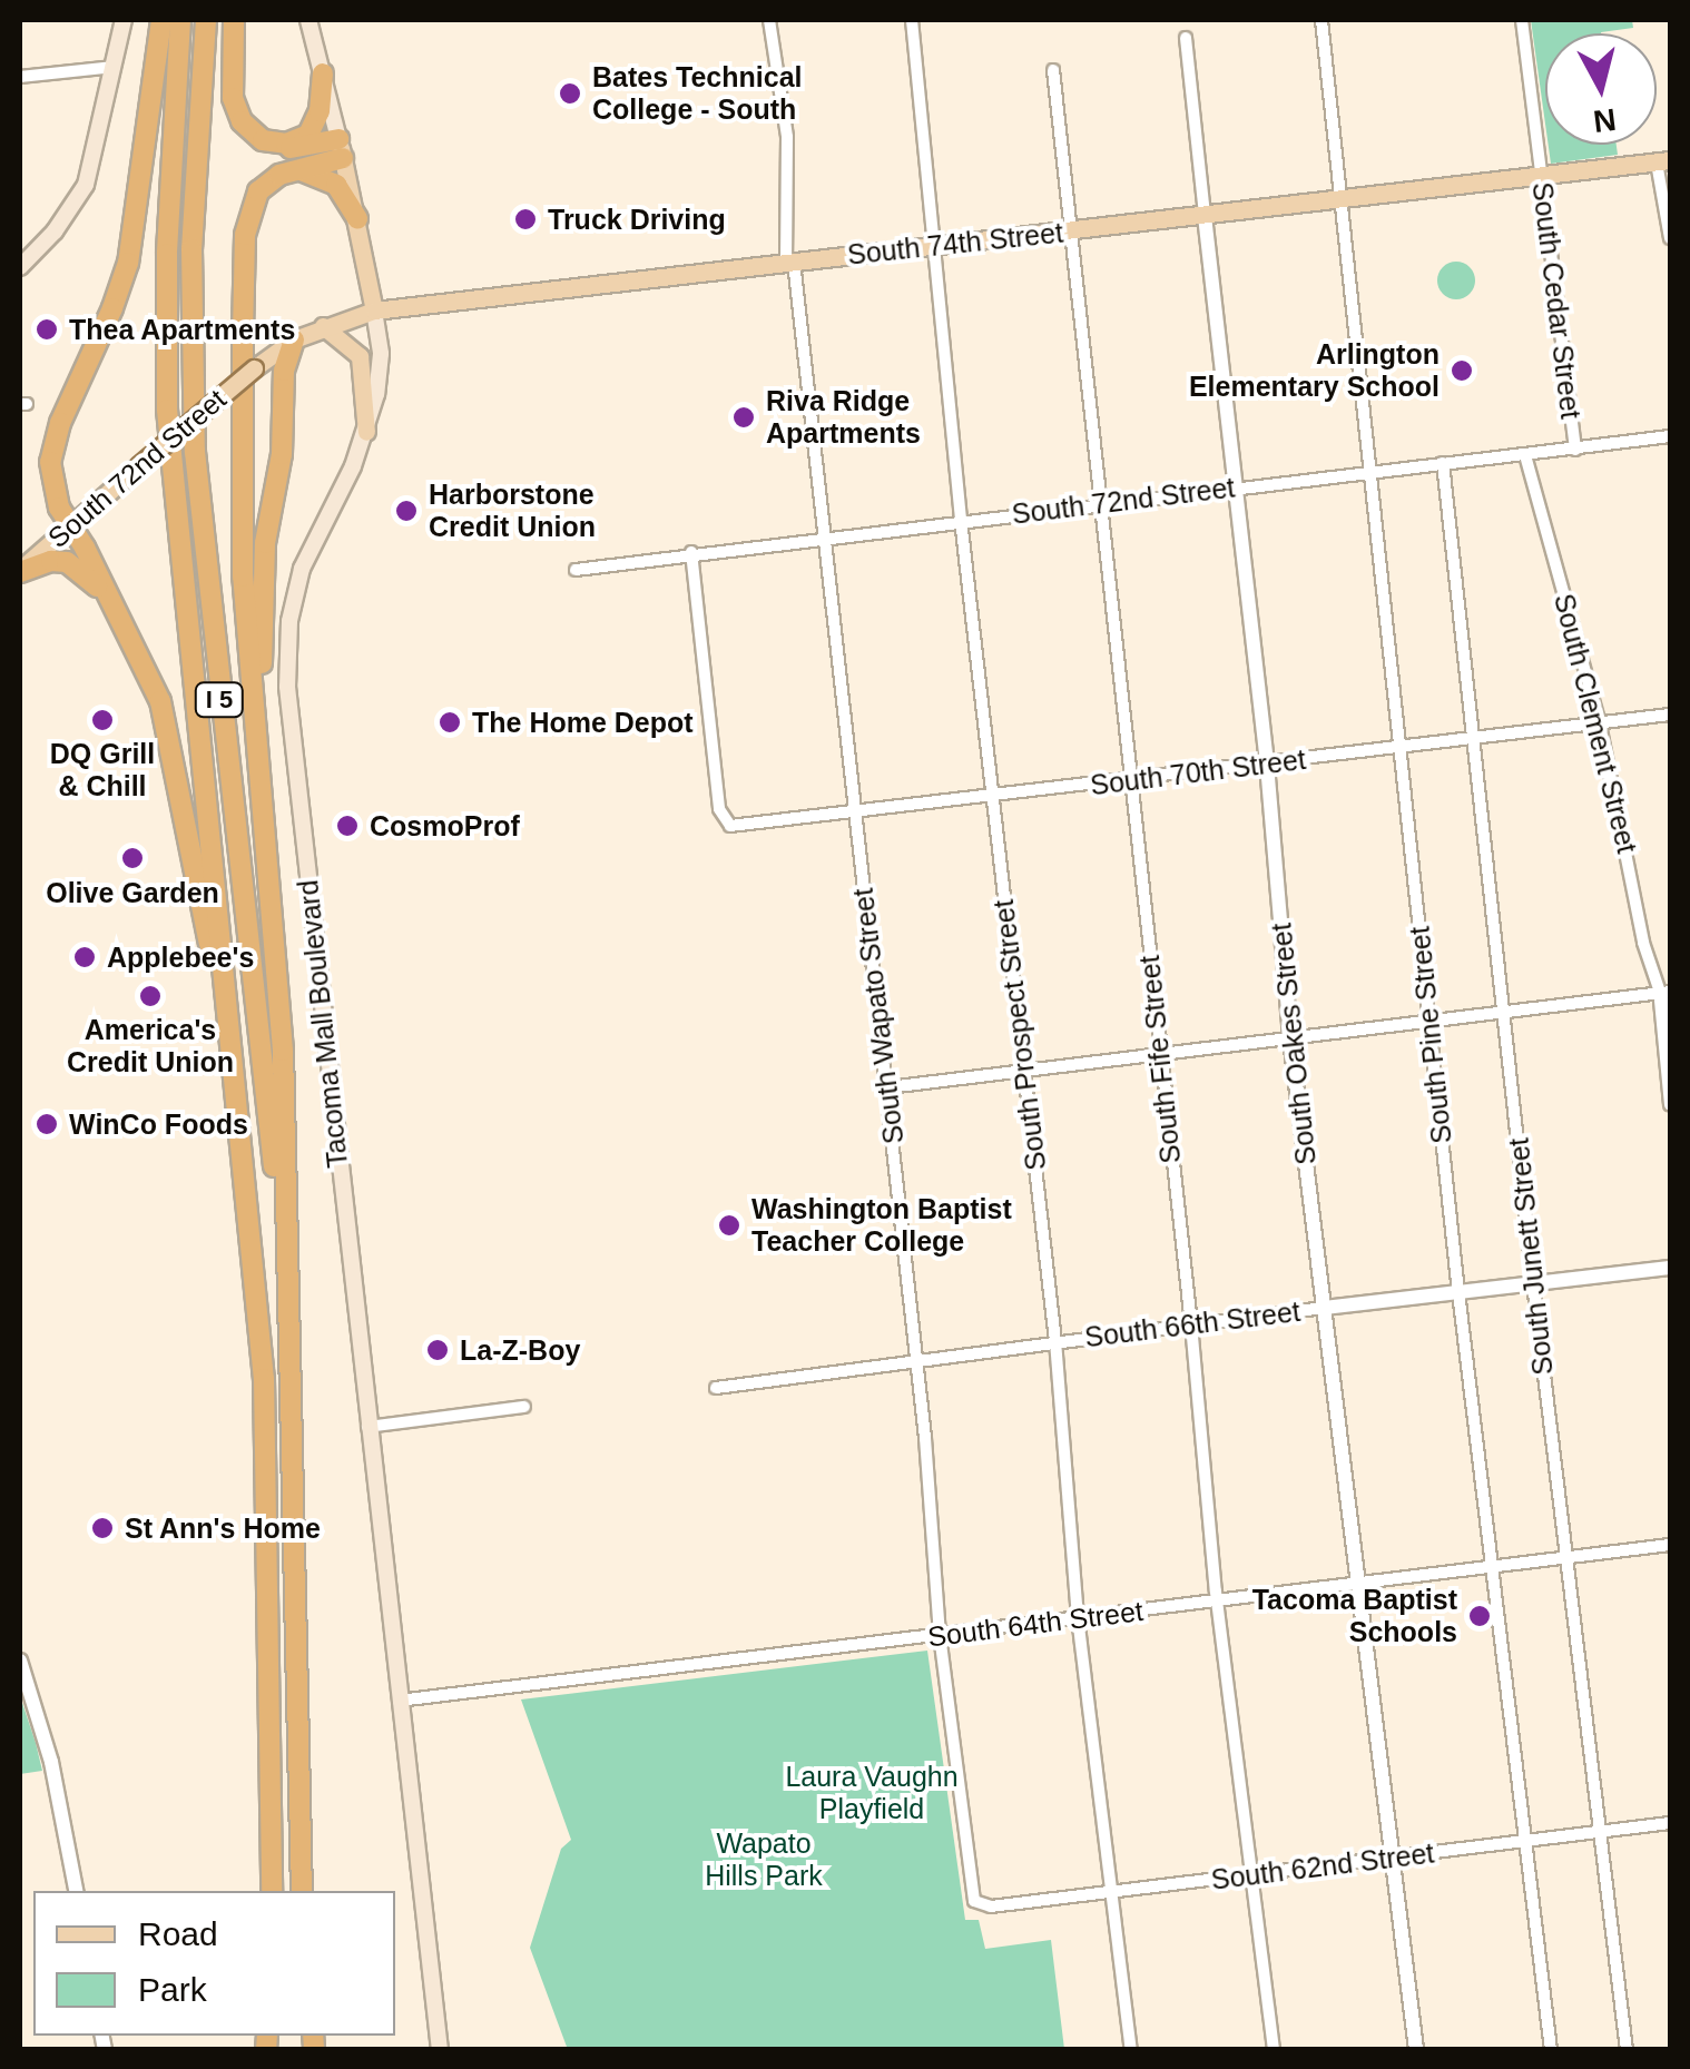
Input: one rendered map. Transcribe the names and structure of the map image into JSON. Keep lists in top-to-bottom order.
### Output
{
  "streets": {
    "highway": ["I 5"],
    "main road": ["South 74th Street", "South 72nd Street", "Tacoma Mall Boulevard"],
    "street": [
      "South Cedar Street",
      "South Clement Street",
      "South 70th Street",
      "South Wapato Street",
      "South Prospect Street",
      "South Pine Street",
      "South Oakes Street",
      "South Fife Street",
      "South Junett Street",
      "South 66th Street",
      "South 64th Street",
      "South 62nd Street"
    ]
  },
  "crossings": [
    ["South 74th Street", "South Cedar Street"],
    ["South 74th Street", "South 72nd Street"],
    ["South 74th Street", "South Wapato Street"],
    ["South 74th Street", "Tacoma Mall Boulevard"],
    ["South 74th Street", "South Prospect Street"],
    ["South 74th Street", "South Pine Street"],
    ["South 74th Street", "South Oakes Street"],
    ["South 74th Street", "South Fife Street"],
    ["South Cedar Street", "South 72nd Street"],
    ["South 72nd Street", "South Clement Street"],
    ["South 72nd Street", "South 70th Street"],
    ["South 72nd Street", "South Wapato Street"],
    ["South 72nd Street", "South Prospect Street"],
    ["South 72nd Street", "South Pine Street"],
    ["South 72nd Street", "South Oakes Street"],
    ["South 72nd Street", "South Fife Street"],
    ["South 72nd Street", "South Junett Street"],
    ["South Clement Street", "South 70th Street"],
    ["South 70th Street", "South Wapato Street"],
    ["South 70th Street", "South Prospect Street"],
    ["South 70th Street", "South Pine Street"],
    ["South 70th Street", "South Oakes Street"],
    ["South 70th Street", "South Fife Street"],
    ["South 70th Street", "South Junett Street"],
    ["South Wapato Street", "South 66th Street"],
    ["South Wapato Street", "South 64th Street"],
    ["South Wapato Street", "South 62nd Street"],
    ["Tacoma Mall Boulevard", "South 64th Street"],
    ["South Prospect Street", "South 66th Street"],
    ["South Prospect Street", "South 64th Street"],
    ["South Prospect Street", "South 62nd Street"],
    ["South Pine Street", "South 66th Street"],
    ["South Pine Street", "South 64th Street"],
    ["South Pine Street", "South 62nd Street"],
    ["South Oakes Street", "South 66th Street"],
    ["South Oakes Street", "South 64th Street"],
    ["South Oakes Street", "South 62nd Street"],
    ["South Fife Street", "South 66th Street"],
    ["South Fife Street", "South 64th Street"],
    ["South Fife Street", "South 62nd Street"],
    ["South Junett Street", "South 66th Street"],
    ["South Junett Street", "South 64th Street"],
    ["South Junett Street", "South 62nd Street"]
  ],
  "parks": ["Laura Vaughn Playfield", "Wapato Hills Park"],
  "places": [
    "Bates Technical College - South",
    "Truck Driving",
    "Thea Apartments",
    "Arlington Elementary School",
    "Riva Ridge Apartments",
    "Harborstone Credit Union",
    "DQ Grill & Chill",
    "The Home Depot",
    "CosmoProf",
    "Olive Garden",
    "Applebee's",
    "America's Credit Union",
    "WinCo Foods",
    "Washington Baptist Teacher College",
    "La-Z-Boy",
    "St Ann's Home",
    "Tacoma Baptist Schools"
  ],
  "legend": ["Road", "Park"],
  "north": "bottom"
}
